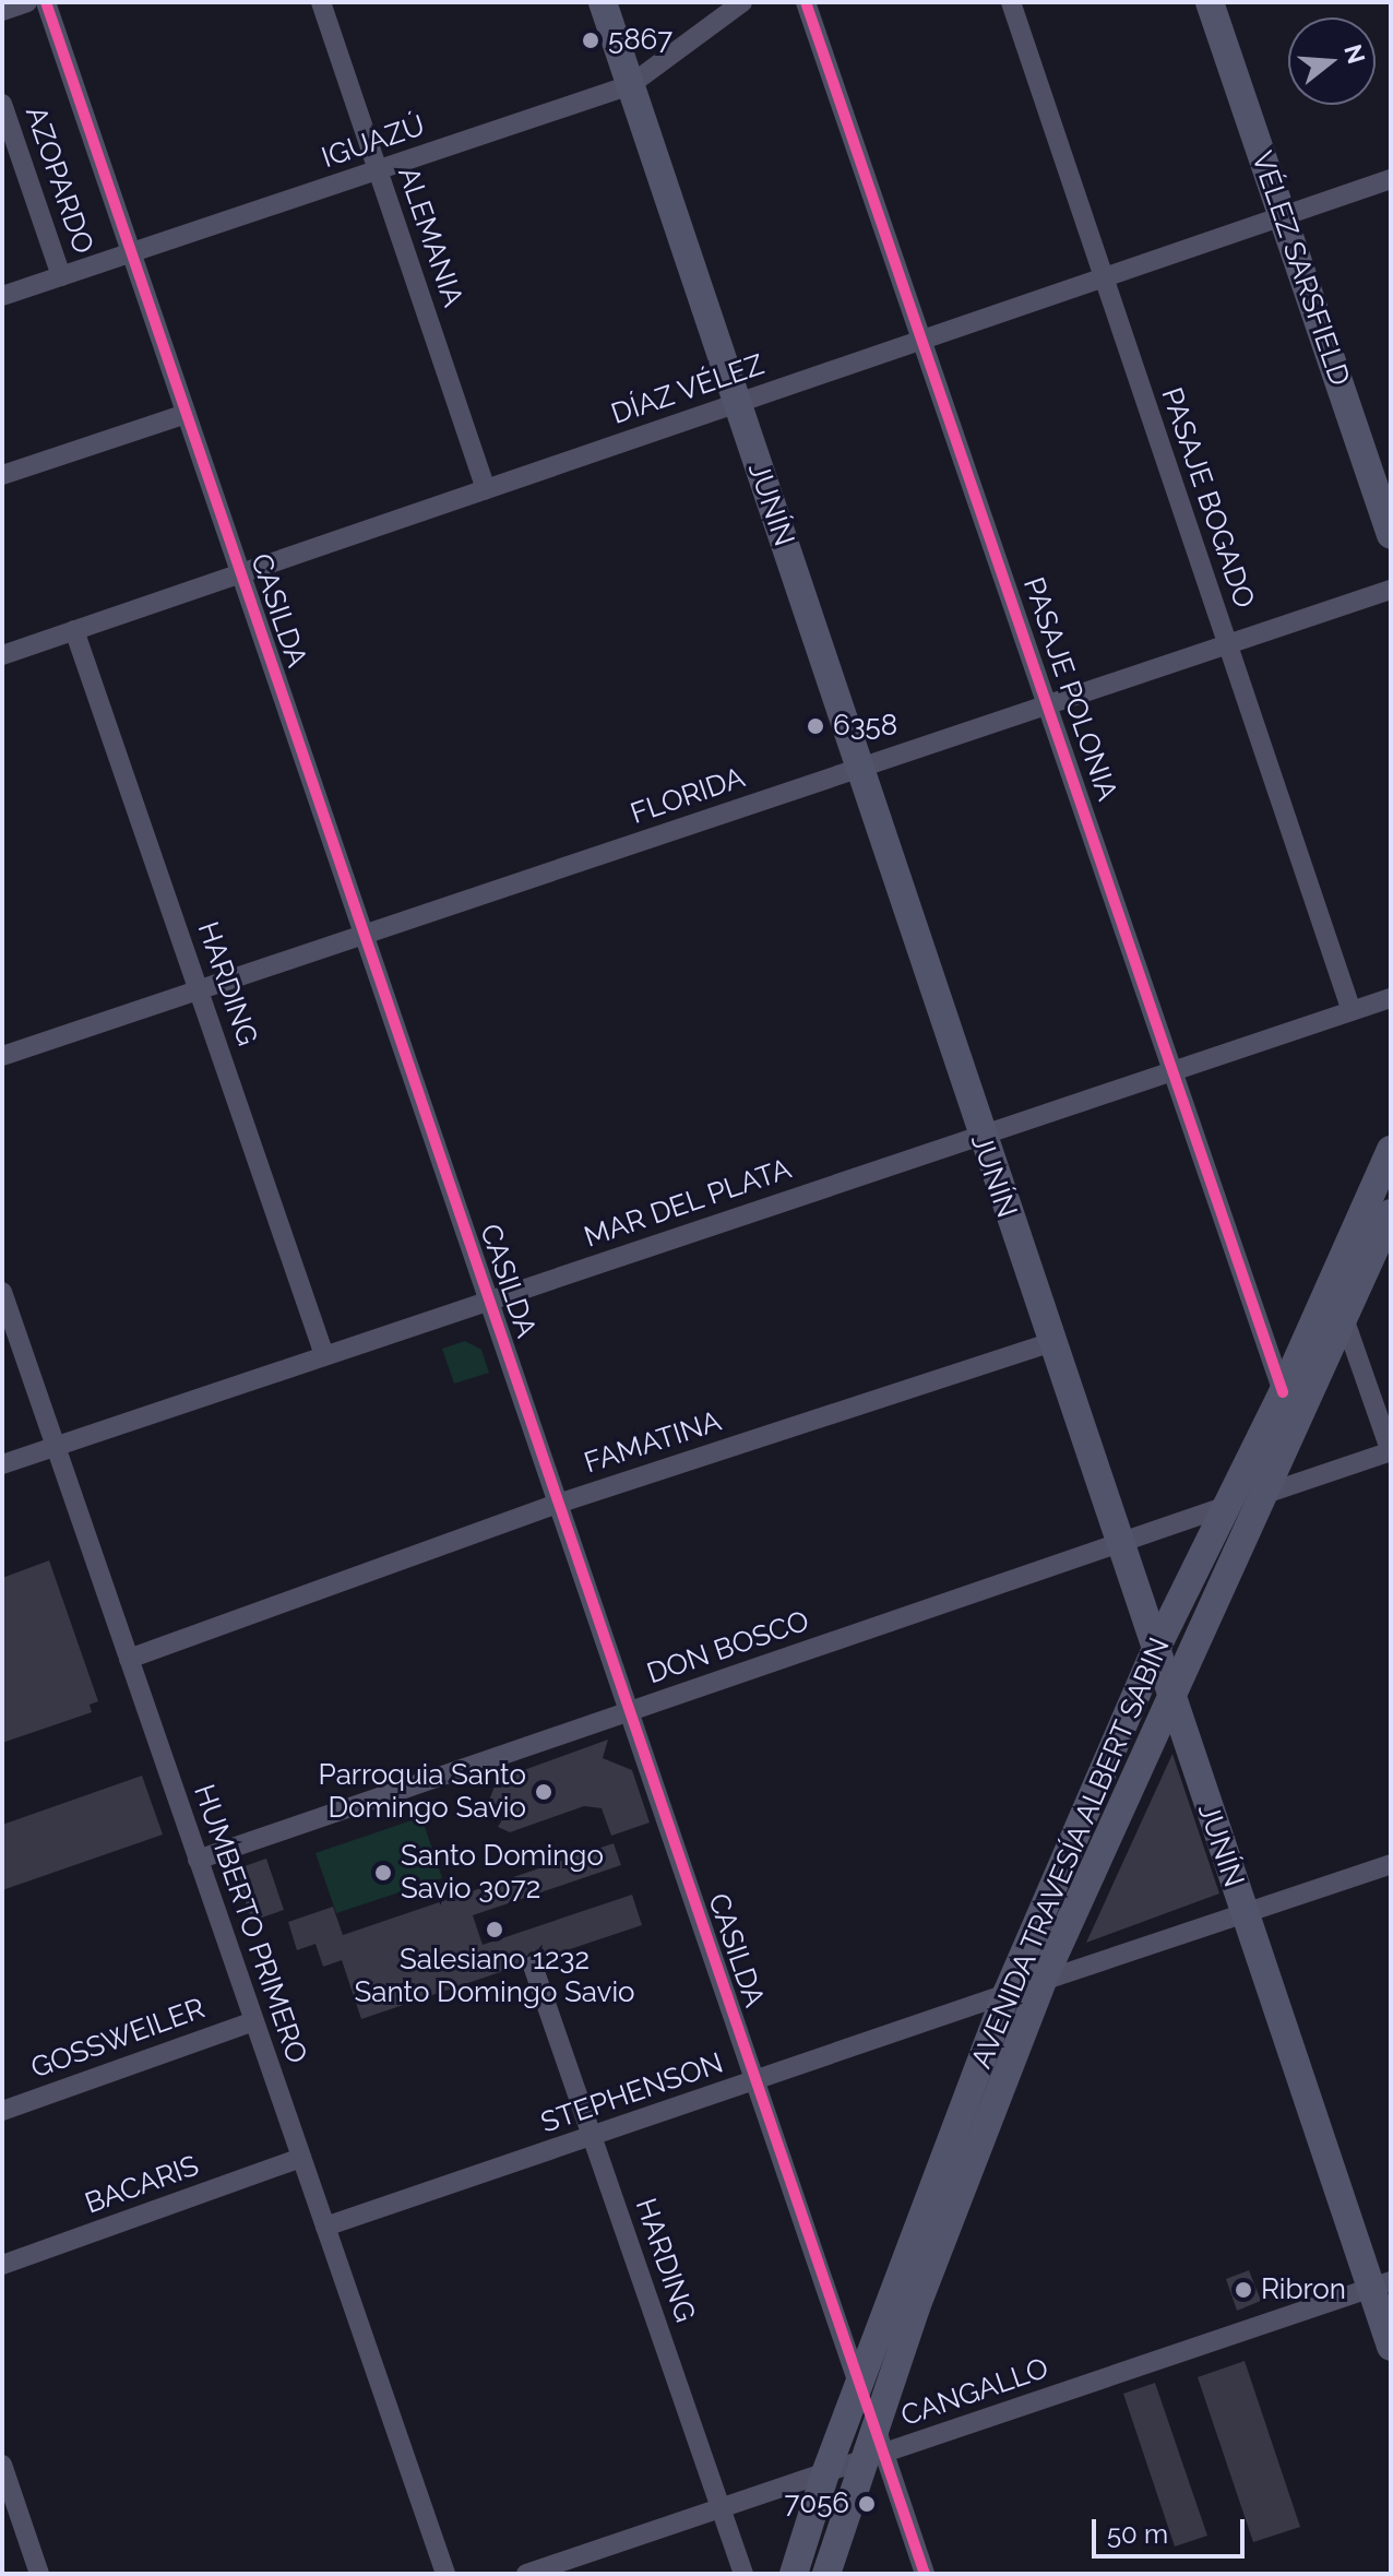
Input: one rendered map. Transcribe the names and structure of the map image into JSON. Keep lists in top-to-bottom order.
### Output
{
  "streets": {
    "main road": ["VÉLEZ SARSFIELD", "JUNÍN", "AVENIDA TRAVESÍA ALBERT SABIN"],
    "street": [
      "IGUAZÚ",
      "AZOPARDO",
      "ALEMANIA",
      "DÍAZ VÉLEZ",
      "PASAJE BOGADO",
      "CASILDA",
      "PASAJE POLONIA",
      "FLORIDA",
      "HARDING",
      "MAR DEL PLATA",
      "FAMATINA",
      "DON BOSCO",
      "HUMBERTO PRIMERO",
      "GOSSWEILER",
      "STEPHENSON",
      "BACARIS",
      "CANGALLO"
    ]
  },
  "crossings": [
    ["IGUAZÚ", "AZOPARDO"],
    ["IGUAZÚ", "ALEMANIA"],
    ["IGUAZÚ", "JUNÍN"],
    ["IGUAZÚ", "CASILDA"],
    ["ALEMANIA", "DÍAZ VÉLEZ"],
    ["VÉLEZ SARSFIELD", "DÍAZ VÉLEZ"],
    ["DÍAZ VÉLEZ", "PASAJE BOGADO"],
    ["DÍAZ VÉLEZ", "JUNÍN"],
    ["DÍAZ VÉLEZ", "CASILDA"],
    ["DÍAZ VÉLEZ", "PASAJE POLONIA"],
    ["DÍAZ VÉLEZ", "HARDING"],
    ["PASAJE BOGADO", "FLORIDA"],
    ["PASAJE BOGADO", "MAR DEL PLATA"],
    ["JUNÍN", "FLORIDA"],
    ["JUNÍN", "MAR DEL PLATA"],
    ["JUNÍN", "FAMATINA"],
    ["JUNÍN", "DON BOSCO"],
    ["JUNÍN", "AVENIDA TRAVESÍA ALBERT SABIN"],
    ["JUNÍN", "CANGALLO"],
    ["CASILDA", "FLORIDA"],
    ["CASILDA", "MAR DEL PLATA"],
    ["CASILDA", "FAMATINA"],
    ["CASILDA", "DON BOSCO"],
    ["CASILDA", "AVENIDA TRAVESÍA ALBERT SABIN"],
    ["CASILDA", "STEPHENSON"],
    ["PASAJE POLONIA", "FLORIDA"],
    ["PASAJE POLONIA", "MAR DEL PLATA"],
    ["PASAJE POLONIA", "AVENIDA TRAVESÍA ALBERT SABIN"],
    ["FLORIDA", "HARDING"],
    ["HARDING", "MAR DEL PLATA"],
    ["HARDING", "STEPHENSON"],
    ["HARDING", "CANGALLO"],
    ["MAR DEL PLATA", "HUMBERTO PRIMERO"],
    ["FAMATINA", "HUMBERTO PRIMERO"],
    ["DON BOSCO", "AVENIDA TRAVESÍA ALBERT SABIN"],
    ["DON BOSCO", "HUMBERTO PRIMERO"],
    ["AVENIDA TRAVESÍA ALBERT SABIN", "STEPHENSON"],
    ["AVENIDA TRAVESÍA ALBERT SABIN", "CANGALLO"],
    ["HUMBERTO PRIMERO", "GOSSWEILER"],
    ["HUMBERTO PRIMERO", "STEPHENSON"],
    ["HUMBERTO PRIMERO", "BACARIS"]
  ],
  "places": [
    "5867",
    "6358",
    "Parroquia Santo Domingo Savio",
    "Santo Domingo Savio 3072",
    "Salesiano 1232 Santo Domingo Savio",
    "Ribron",
    "7056"
  ],
  "scale_bar": "50 m",
  "north": "right"
}
